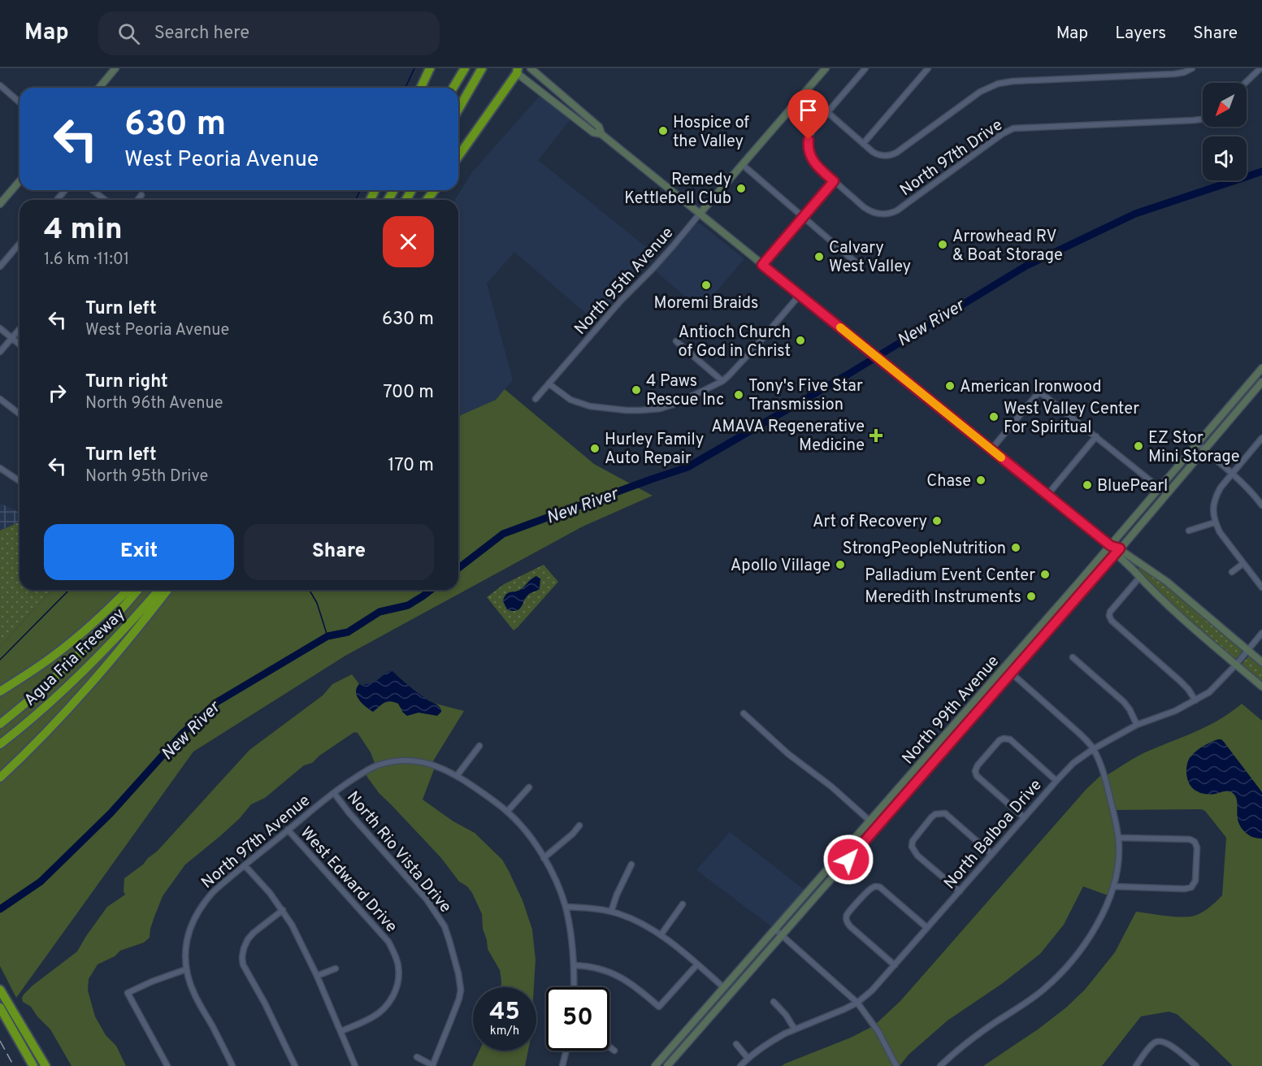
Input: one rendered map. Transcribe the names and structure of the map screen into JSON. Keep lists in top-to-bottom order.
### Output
{
  "streets": {
    "highway": ["Agua Fria Freeway"],
    "main road": ["North 95th Avenue", "North 99th Avenue"],
    "street": [
      "North 97th Drive",
      "North Balboa Drive",
      "North 97th Avenue",
      "North Rio Vista Drive",
      "West Edward Drive"
    ]
  },
  "crossings": [
    ["North 97th Avenue", "North Rio Vista Drive"],
    ["North 97th Avenue", "West Edward Drive"]
  ],
  "water": ["New River"],
  "places": {
    "other": [
      "Hospice of the Valley",
      "Remedy Kettlebell Club",
      "Arrowhead RV & Boat Storage",
      "Calvary West Valley",
      "Moremi Braids",
      "Antioch Church of God in Christ",
      "American Ironwood",
      "4 Paws Rescue Inc",
      "Tony's Five Star Transmission",
      "West Valley Center For Spiritual",
      "EZ Stor Mini Storage",
      "Hurley Family Auto Repair",
      "Chase",
      "BluePearl",
      "Art of Recovery",
      "StrongPeopleNutrition",
      "Apollo Village",
      "Palladium Event Center",
      "Meredith Instruments"
    ],
    "health": ["AMAVA Regenerative Medicine"]
  },
  "north": "bottom left",
  "page": {
    "header": "Map",
    "search": "Search here",
    "nav": ["Map", "Layers", "Share"],
    "turn": ["630 m", "West Peoria Avenue"],
    "heading": ["4 min", "1.6 km · 11:01"],
    "list": [
      {
        "name": "Turn left",
        "note": "West Peoria Avenue",
        "value": "630 m"
      },
      {
        "name": "Turn right",
        "note": "North 96th Avenue",
        "value": "700 m"
      },
      {
        "name": "Turn left",
        "note": "North 95th Drive",
        "value": "170 m"
      }
    ],
    "buttons": ["Exit", "Share"],
    "speed": "45 km/h",
    "limit": "50"
  }
}
